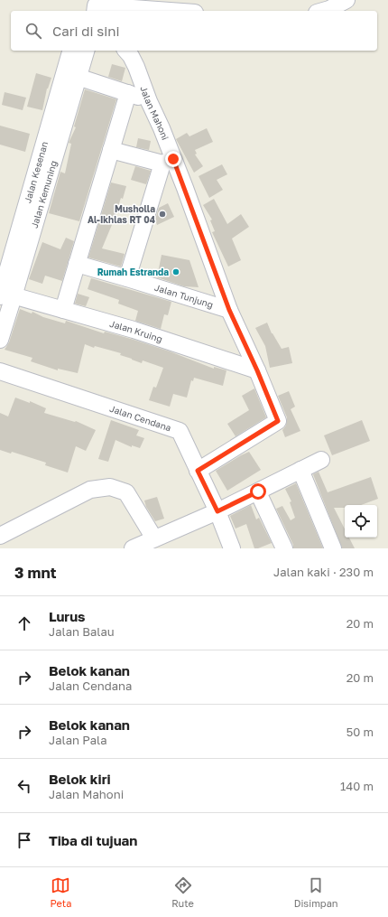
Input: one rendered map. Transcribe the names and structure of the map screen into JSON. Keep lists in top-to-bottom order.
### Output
{
  "streets": {
    "street": [
      "Jalan Mahoni",
      "Jalan Kesenan",
      "Jalan Kemuning",
      "Jalan Tunjung",
      "Jalan Kruing",
      "Jalan Cendana"
    ]
  },
  "crossings": [
    ["Jalan Mahoni", "Jalan Tunjung"],
    ["Jalan Mahoni", "Jalan Kruing"],
    ["Jalan Mahoni", "Jalan Cendana"],
    ["Jalan Kesenan", "Jalan Kemuning"],
    ["Jalan Kesenan", "Jalan Kruing"],
    ["Jalan Kemuning", "Jalan Kruing"]
  ],
  "places": ["Musholla Al-Ikhlas RT 04", "Rumah Estranda"],
  "page": {
    "search": "Cari di sini",
    "heading": ["3 mnt", "Jalan kaki · 230 m"],
    "list": [
      ["Lurus", "Jalan Balau", "20 m"],
      ["Belok kanan", "Jalan Cendana", "20 m"],
      ["Belok kanan", "Jalan Pala", "50 m"],
      ["Belok kiri", "Jalan Mahoni", "140 m"],
      "Tiba di tujuan"
    ],
    "nav": ["Peta", "Rute", "Disimpan"]
  }
}
